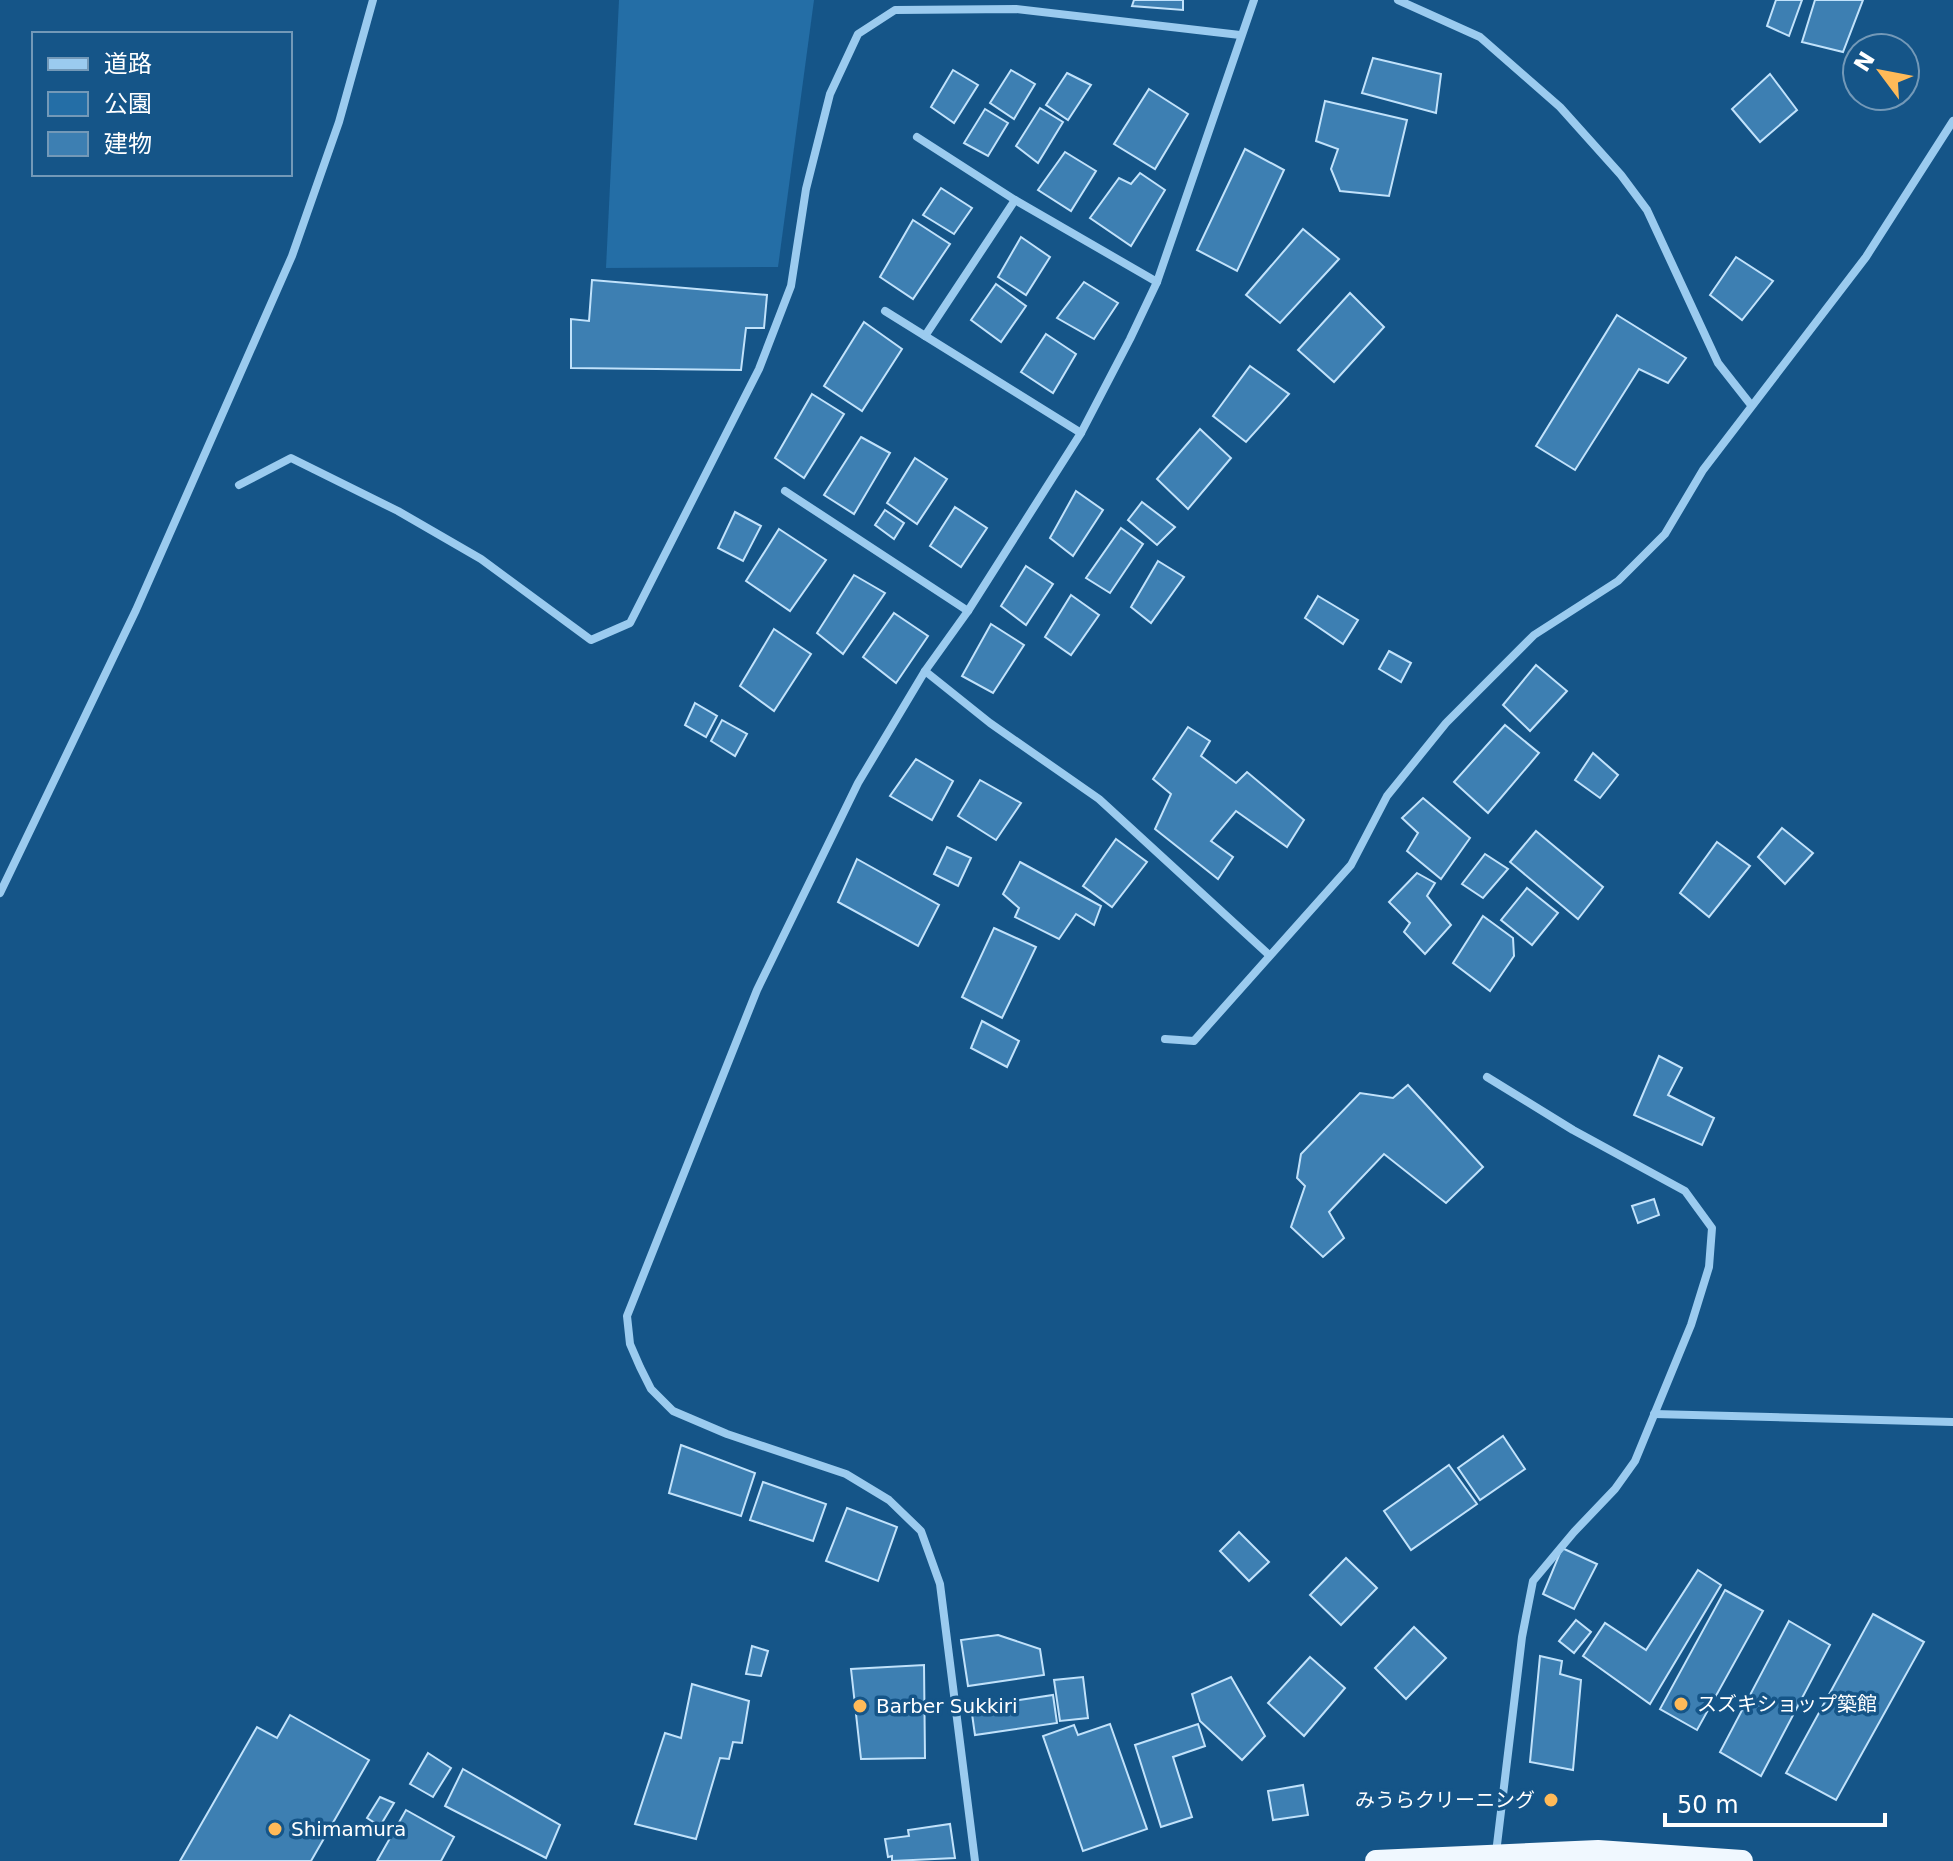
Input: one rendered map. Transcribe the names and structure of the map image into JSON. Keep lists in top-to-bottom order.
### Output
{
  "places": [
    "スズキショップ築館",
    "Barber Sukkiri",
    "みうらクリーニング",
    "Shimamura"
  ],
  "legend": ["道路", "公園", "建物"],
  "scale_bar": "50 m",
  "north": "top left"
}
